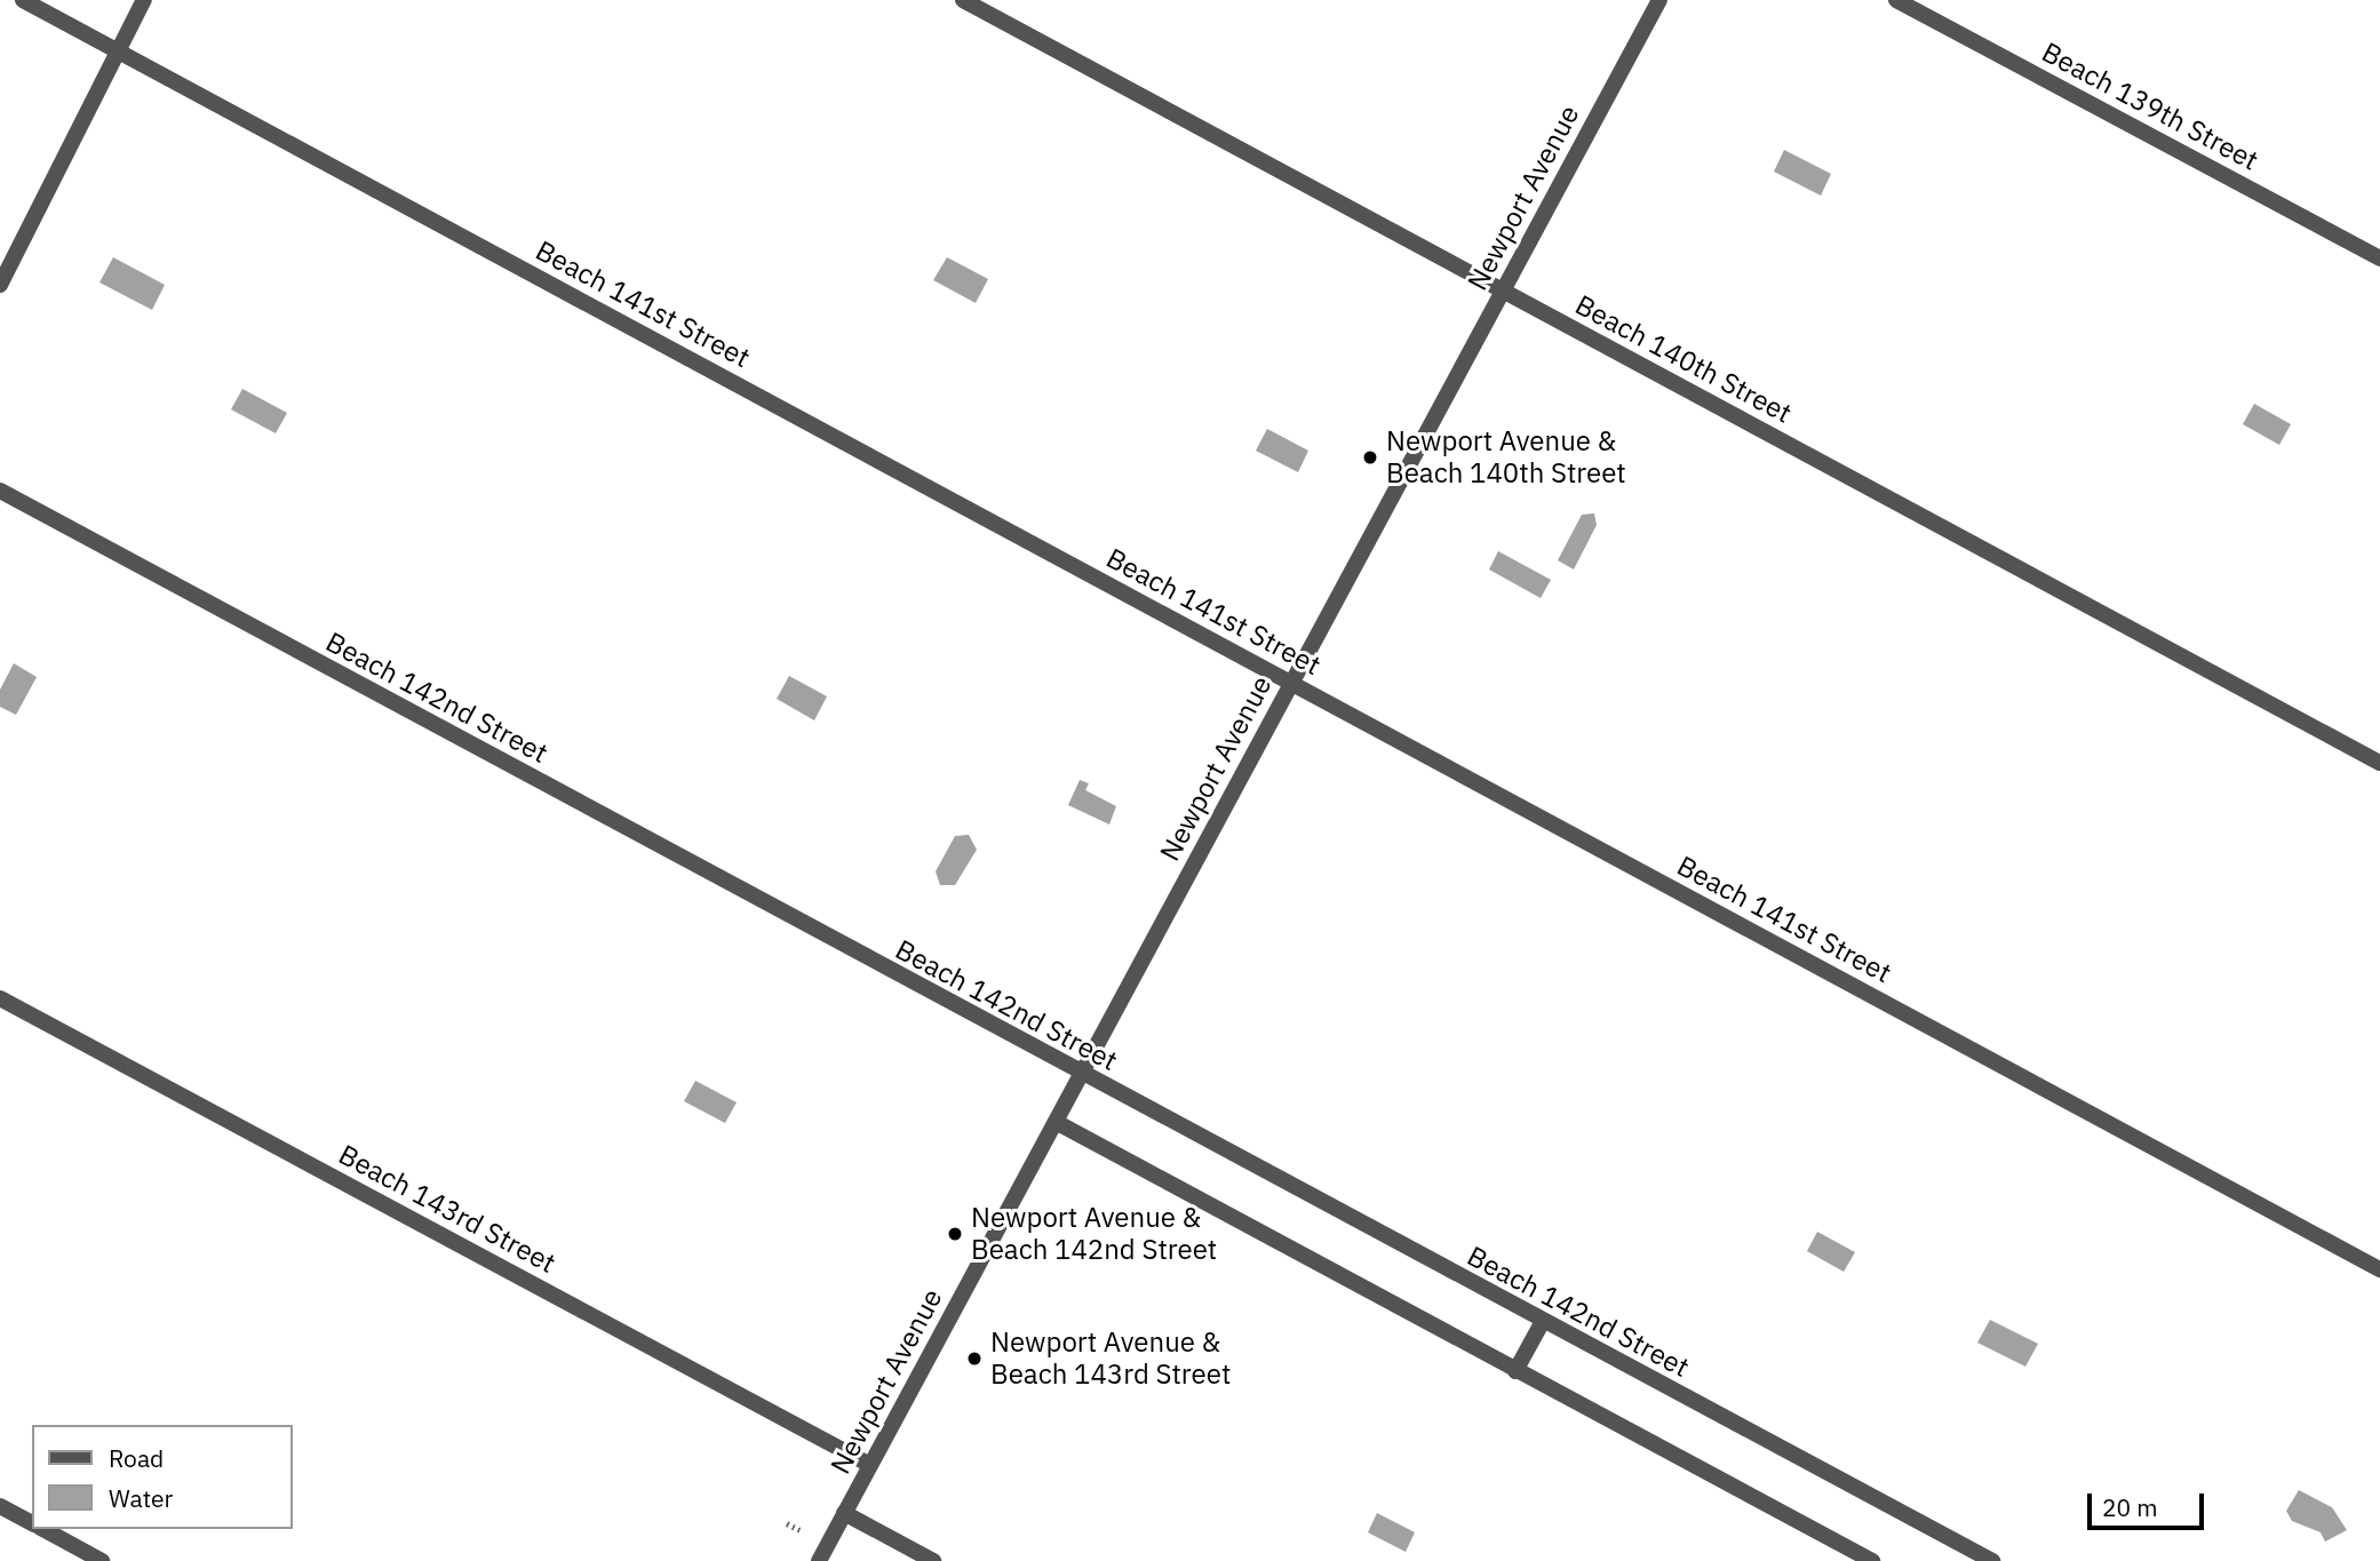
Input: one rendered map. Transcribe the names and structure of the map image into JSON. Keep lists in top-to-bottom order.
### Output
{
  "streets": {
    "street": [
      "Beach 139th Street",
      "Newport Avenue",
      "Beach 141st Street",
      "Beach 140th Street",
      "Beach 142nd Street",
      "Beach 143rd Street"
    ]
  },
  "crossings": [
    ["Newport Avenue", "Beach 141st Street"],
    ["Newport Avenue", "Beach 140th Street"],
    ["Newport Avenue", "Beach 142nd Street"],
    ["Newport Avenue", "Beach 143rd Street"]
  ],
  "places": ["Newport Avenue & Beach 140th Street", "Newport Avenue & Beach 142nd Street", "Newport Avenue & Beach 143rd Street"],
  "legend": ["Road", "Water"],
  "scale_bar": "20 m"
}
